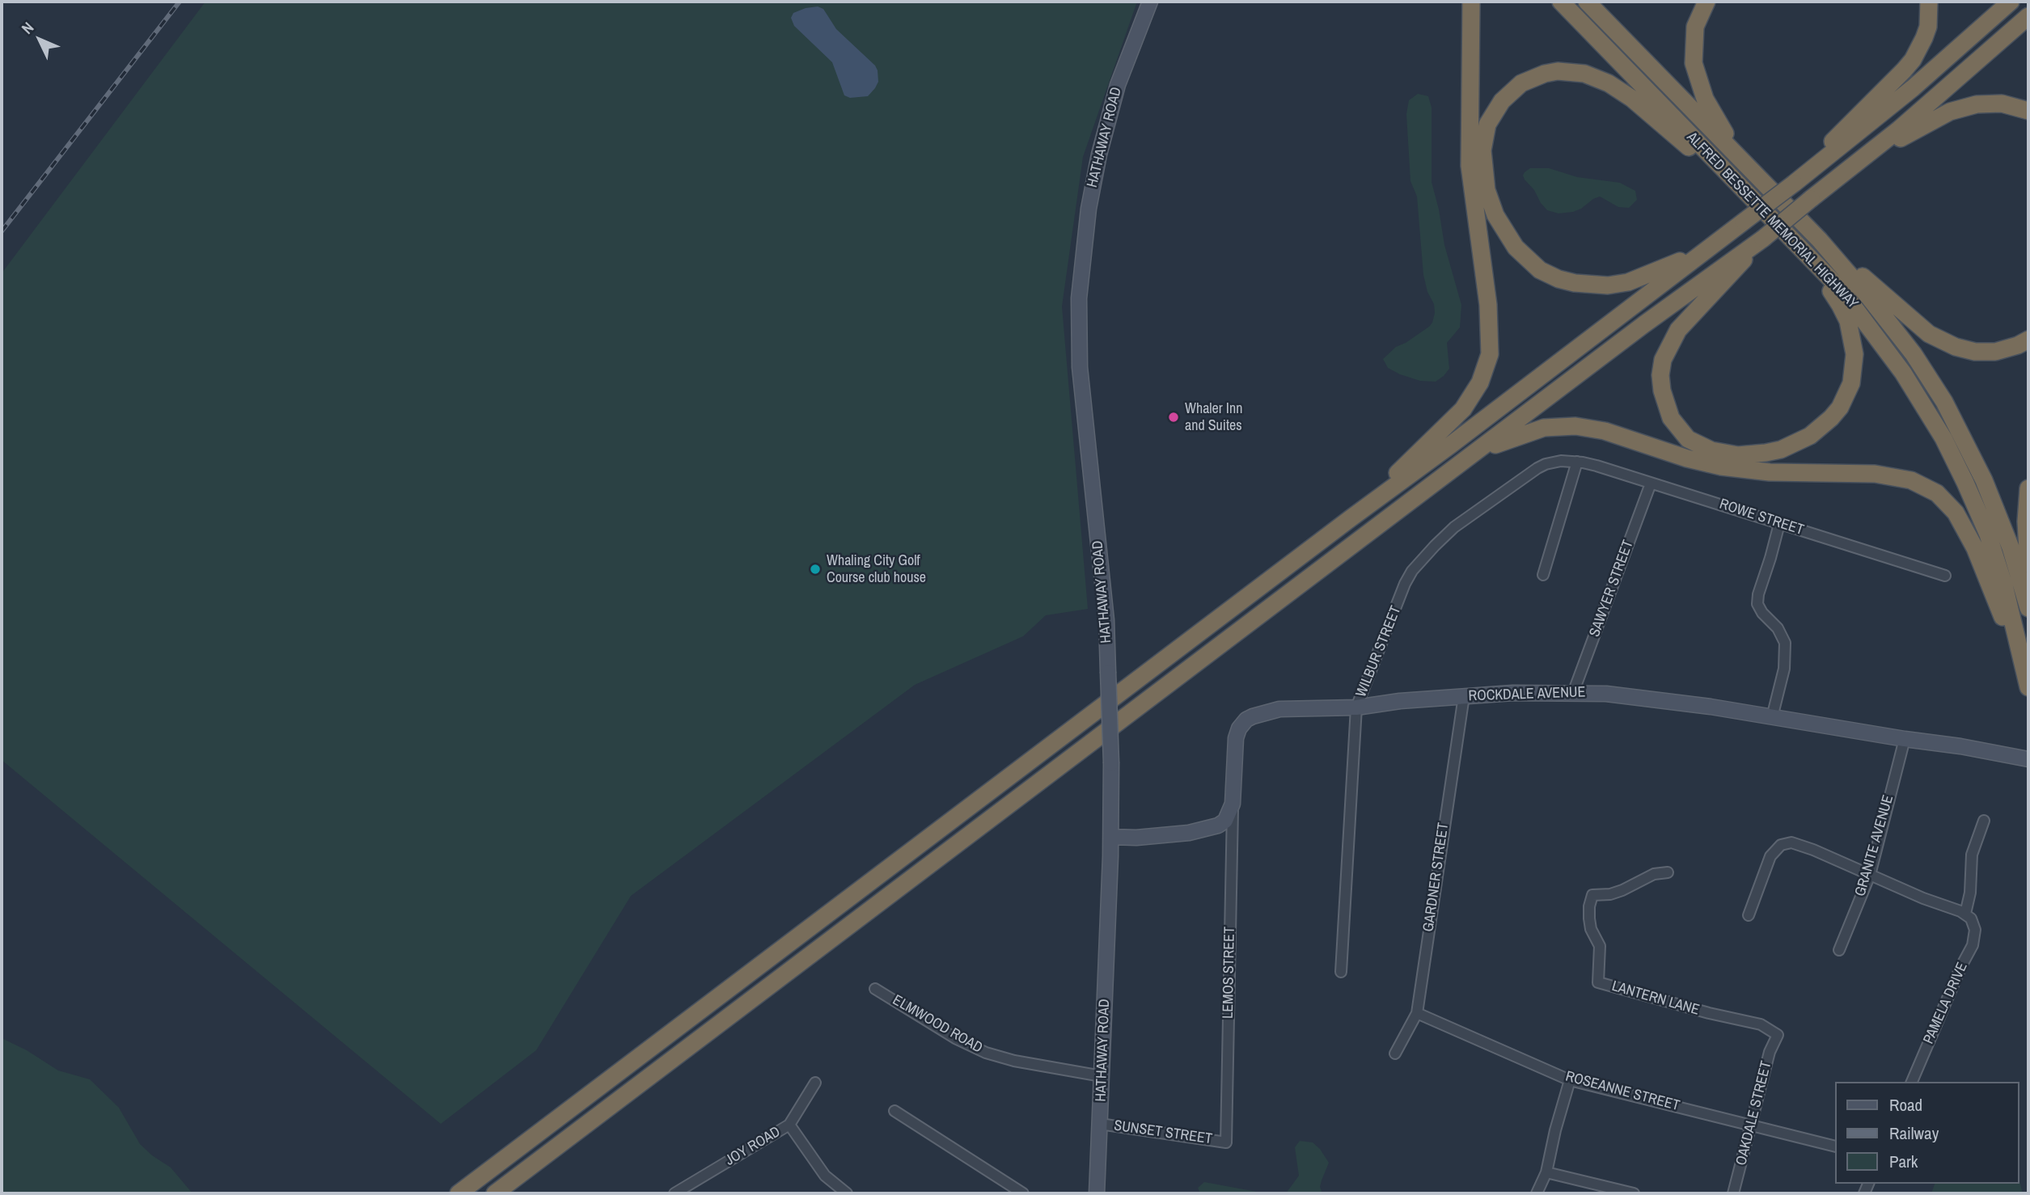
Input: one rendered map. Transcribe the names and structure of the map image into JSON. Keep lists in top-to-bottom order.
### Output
{
  "streets": {
    "highway": ["ALFRED BESSETTE MEMORIAL HIGHWAY"],
    "main road": ["HATHAWAY ROAD", "ROCKDALE AVENUE"],
    "street": [
      "ROWE STREET",
      "SAWYER STREET",
      "WILBUR STREET",
      "GRANITE AVENUE",
      "GARDNER STREET",
      "LEMOS STREET",
      "LANTERN LANE",
      "PAMELA DRIVE",
      "ELMWOOD ROAD",
      "ROSEANNE STREET",
      "OAKDALE STREET",
      "SUNSET STREET",
      "JOY ROAD"
    ]
  },
  "crossings": [
    ["HATHAWAY ROAD", "ELMWOOD ROAD"],
    ["HATHAWAY ROAD", "SUNSET STREET"],
    ["ROWE STREET", "SAWYER STREET"],
    ["ROWE STREET", "WILBUR STREET"],
    ["SAWYER STREET", "ROCKDALE AVENUE"],
    ["WILBUR STREET", "ROCKDALE AVENUE"],
    ["ROCKDALE AVENUE", "GRANITE AVENUE"],
    ["ROCKDALE AVENUE", "GARDNER STREET"],
    ["ROCKDALE AVENUE", "LEMOS STREET"],
    ["GARDNER STREET", "ROSEANNE STREET"],
    ["LEMOS STREET", "SUNSET STREET"],
    ["LANTERN LANE", "OAKDALE STREET"],
    ["ROSEANNE STREET", "OAKDALE STREET"]
  ],
  "places": ["Whaler Inn and Suites", "Whaling City Golf Course club house"],
  "legend": ["Road", "Railway", "Park"],
  "north": "top left"
}
